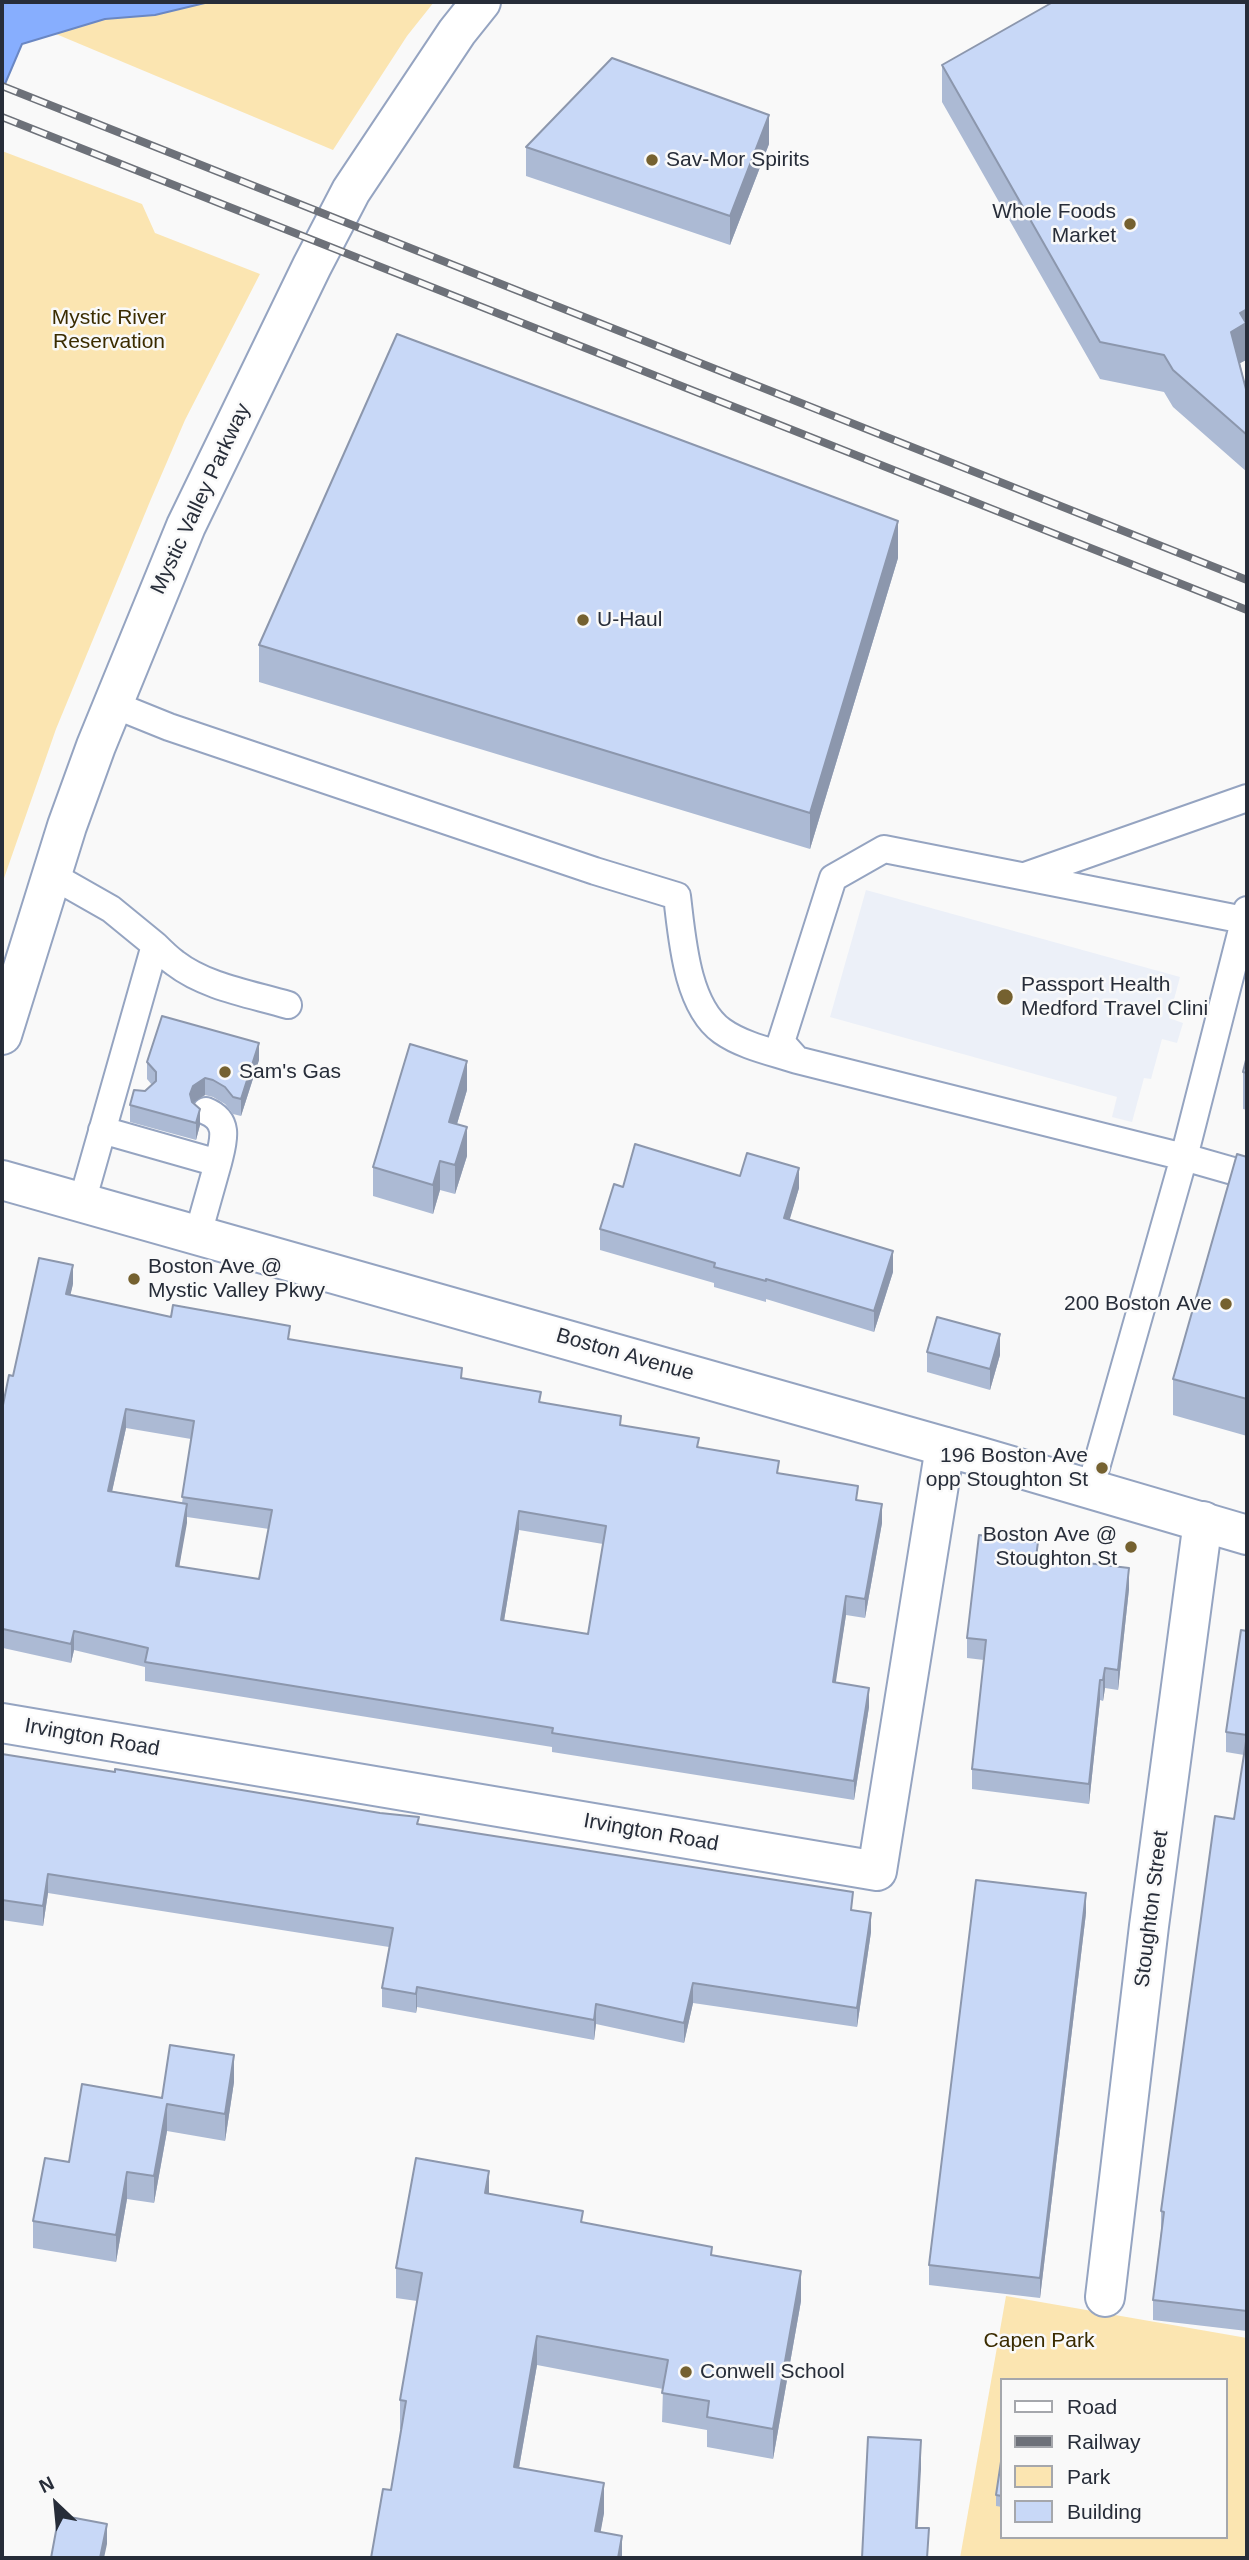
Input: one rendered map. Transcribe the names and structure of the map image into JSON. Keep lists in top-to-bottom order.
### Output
{
  "streets": {
    "main road": [
      "Mystic Valley Parkway",
      "Boston Avenue",
      "Irvington Road",
      "Stoughton Street"
    ]
  },
  "crossings": [
    ["Boston Avenue", "Irvington Road"],
    ["Boston Avenue", "Stoughton Street"]
  ],
  "parks": ["Mystic River Reservation", "Capen Park"],
  "places": [
    "Sav-Mor Spirits",
    "Whole Foods Market",
    "U-Haul",
    "Passport Health Medford Travel Clini",
    "Sam's Gas",
    "Boston Ave @ Mystic Valley Pkwy",
    "200 Boston Ave",
    "196 Boston Ave opp Stoughton St",
    "Boston Ave @ Stoughton St",
    "Conwell School"
  ],
  "legend": [
    "Road",
    "Railway",
    "Park",
    "Building"
  ],
  "north": "top left"
}
